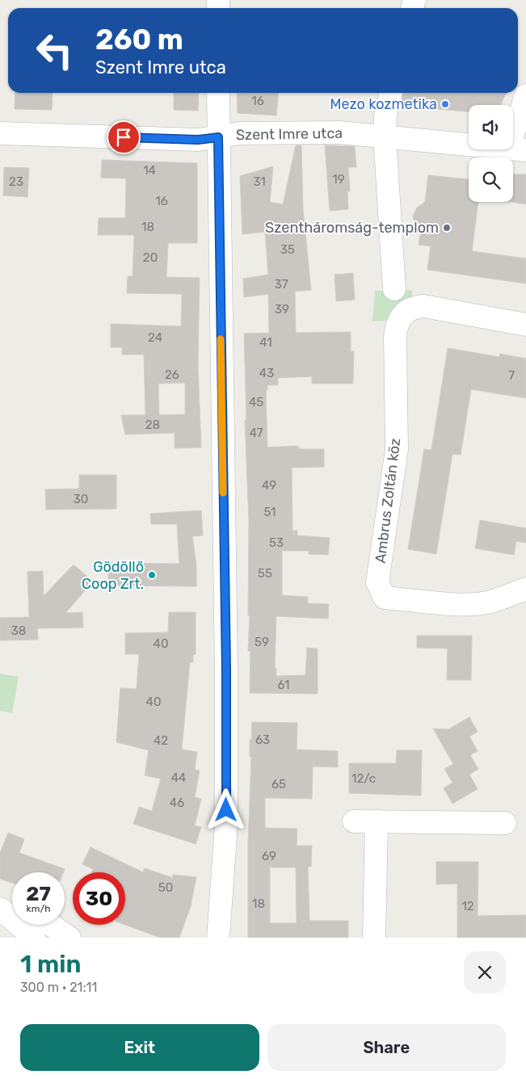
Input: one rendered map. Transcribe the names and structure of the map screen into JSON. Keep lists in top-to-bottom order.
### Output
{
  "streets": {
    "street": ["Szent Imre utca", "Ambrus Zoltán köz"]
  },
  "places": ["Mezo kozmetika", "Szentháromság-templom", "Gödöllő Coop Zrt."],
  "house_numbers": [
    "16",
    "14",
    "19",
    "23",
    "31",
    "16",
    "18",
    "35",
    "20",
    "37",
    "39",
    "24",
    "41",
    "43",
    "26",
    "7",
    "45",
    "28",
    "47",
    "49",
    "30",
    "51",
    "53",
    "55",
    "38",
    "59",
    "40",
    "61",
    "40",
    "63",
    "42",
    "44",
    "12/c",
    "65",
    "46",
    "69",
    "50",
    "18",
    "12"
  ],
  "page": {
    "turn": ["260 m", "Szent Imre utca"],
    "speed": "27 km/h",
    "limit": "30",
    "heading": ["1 min", "300 m · 21:11"],
    "buttons": ["Exit", "Share"]
  }
}
